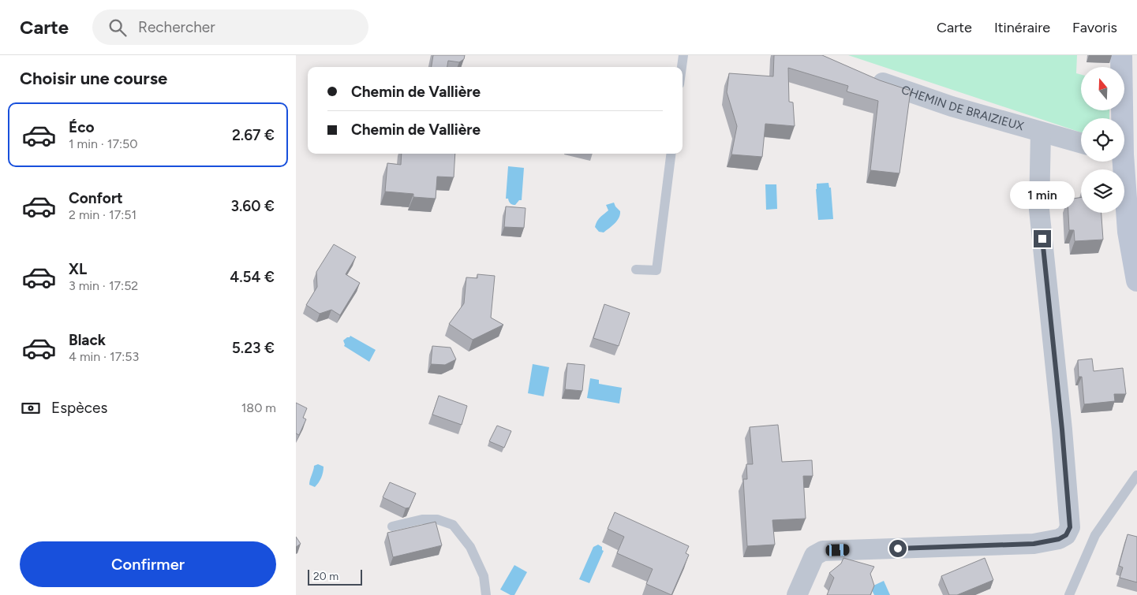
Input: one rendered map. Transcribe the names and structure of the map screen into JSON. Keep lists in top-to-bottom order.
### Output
{
  "streets": {
    "street": ["CHEMIN DE BRAIZIEUX"]
  },
  "scale_bar": "20 m",
  "north": "top",
  "page": {
    "header": "Carte",
    "search": "Rechercher",
    "nav": ["Carte", "Itinéraire", "Favoris"],
    "heading": "Choisir une course",
    "banner": ["Chemin de Vallière", "Chemin de Vallière"],
    "list": [
      {
        "name": "Éco",
        "note": "1 min · 17:50",
        "value": "2.67 €"
      },
      {
        "name": "Confort",
        "note": "2 min · 17:51",
        "value": "3.60 €"
      },
      {
        "name": "XL",
        "note": "3 min · 17:52",
        "value": "4.54 €"
      },
      {
        "name": "Black",
        "note": "4 min · 17:53",
        "value": "5.23 €"
      }
    ],
    "bubble": "1 min",
    "pay": ["Espèces", "180 m"],
    "buttons": "Confirmer",
    "scale": "20 m"
  }
}
